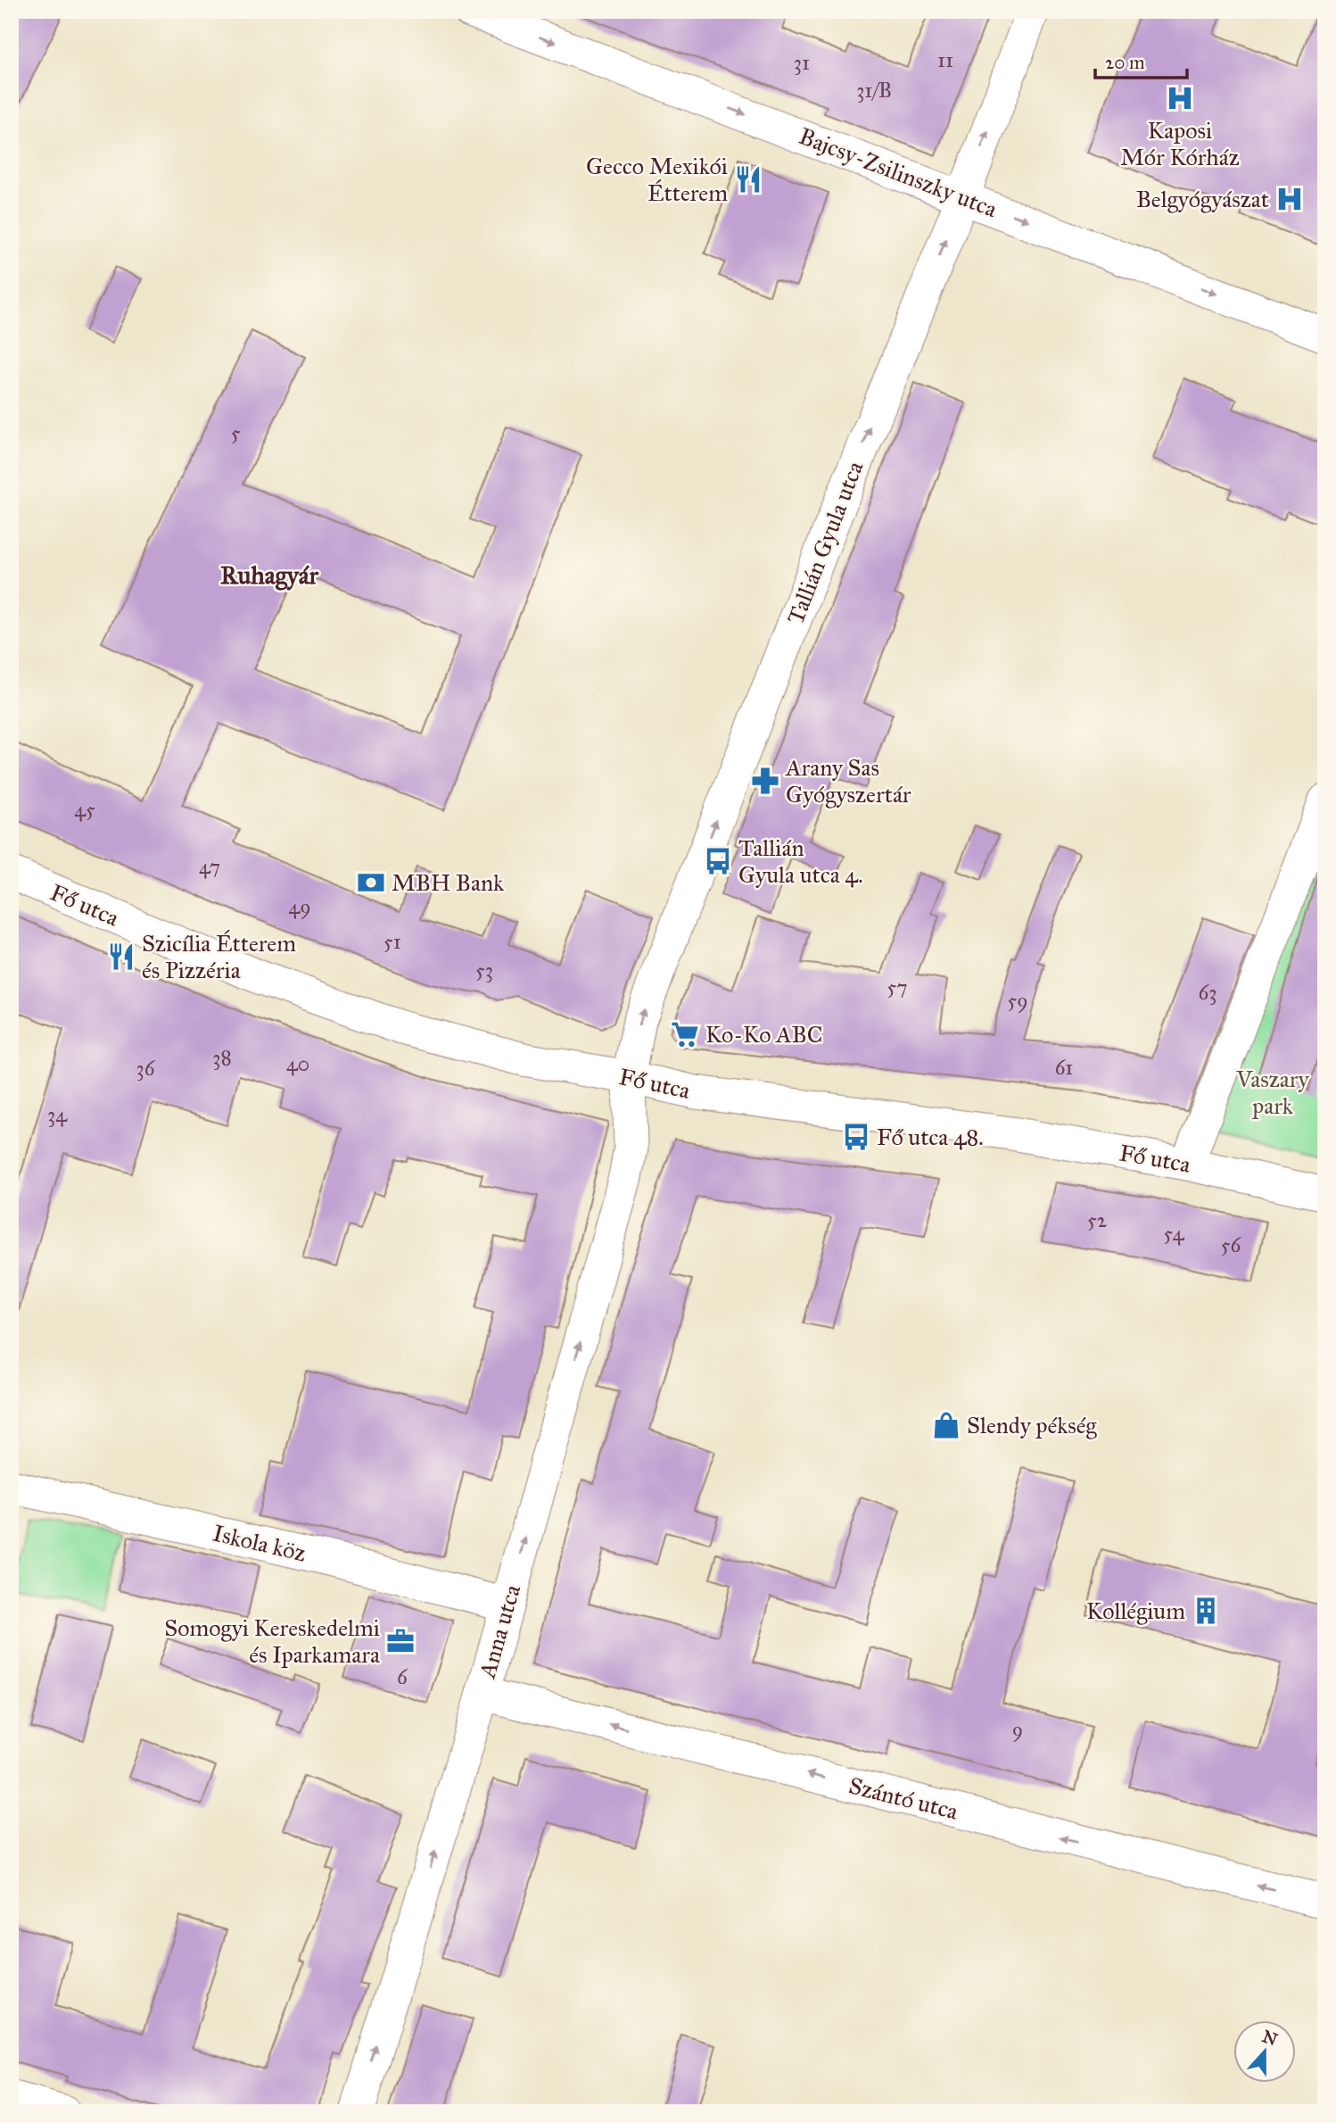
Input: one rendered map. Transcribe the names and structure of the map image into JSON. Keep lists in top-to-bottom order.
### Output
{
  "streets": {
    "street": [
      "Bajcsy-Zsilinszky utca",
      "Tallián Gyula utca",
      "Fő utca",
      "Iskola köz",
      "Anna utca",
      "Szántó utca"
    ]
  },
  "crossings": [
    ["Bajcsy-Zsilinszky utca", "Tallián Gyula utca"],
    ["Tallián Gyula utca", "Fő utca"],
    ["Tallián Gyula utca", "Anna utca"],
    ["Fő utca", "Anna utca"],
    ["Iskola köz", "Anna utca"],
    ["Anna utca", "Szántó utca"]
  ],
  "one_way": [
    "Bajcsy-Zsilinszky utca",
    "Tallián Gyula utca",
    "Anna utca",
    "Szántó utca"
  ],
  "districts": ["Ruhagyár"],
  "parks": ["Vaszary park"],
  "places": {
    "hospital": ["Kaposi Mór Kórház", "Belgyógyászat"],
    "restaurant": ["Gecco Mexikói Étterem", "Szicília Étterem és Pizzéria"],
    "pharmacy": ["Arany Sas Gyógyszertár"],
    "bus stop": ["Tallián Gyula utca 4.", "Fő utca 48."],
    "bank": ["MBH Bank"],
    "supermarket": ["Ko-Ko ABC"],
    "shop": ["Slendy pékség"],
    "building": ["Kollégium"],
    "office": ["Somogyi Kereskedelmi és Iparkamara"]
  },
  "house_numbers": [
    "11",
    "31",
    "31/B",
    "5",
    "45",
    "47",
    "49",
    "51",
    "53",
    "57",
    "63",
    "59",
    "38",
    "40",
    "61",
    "36",
    "34",
    "52",
    "54",
    "56",
    "6",
    "9"
  ],
  "scale_bar": "20 m",
  "north": "top"
}
